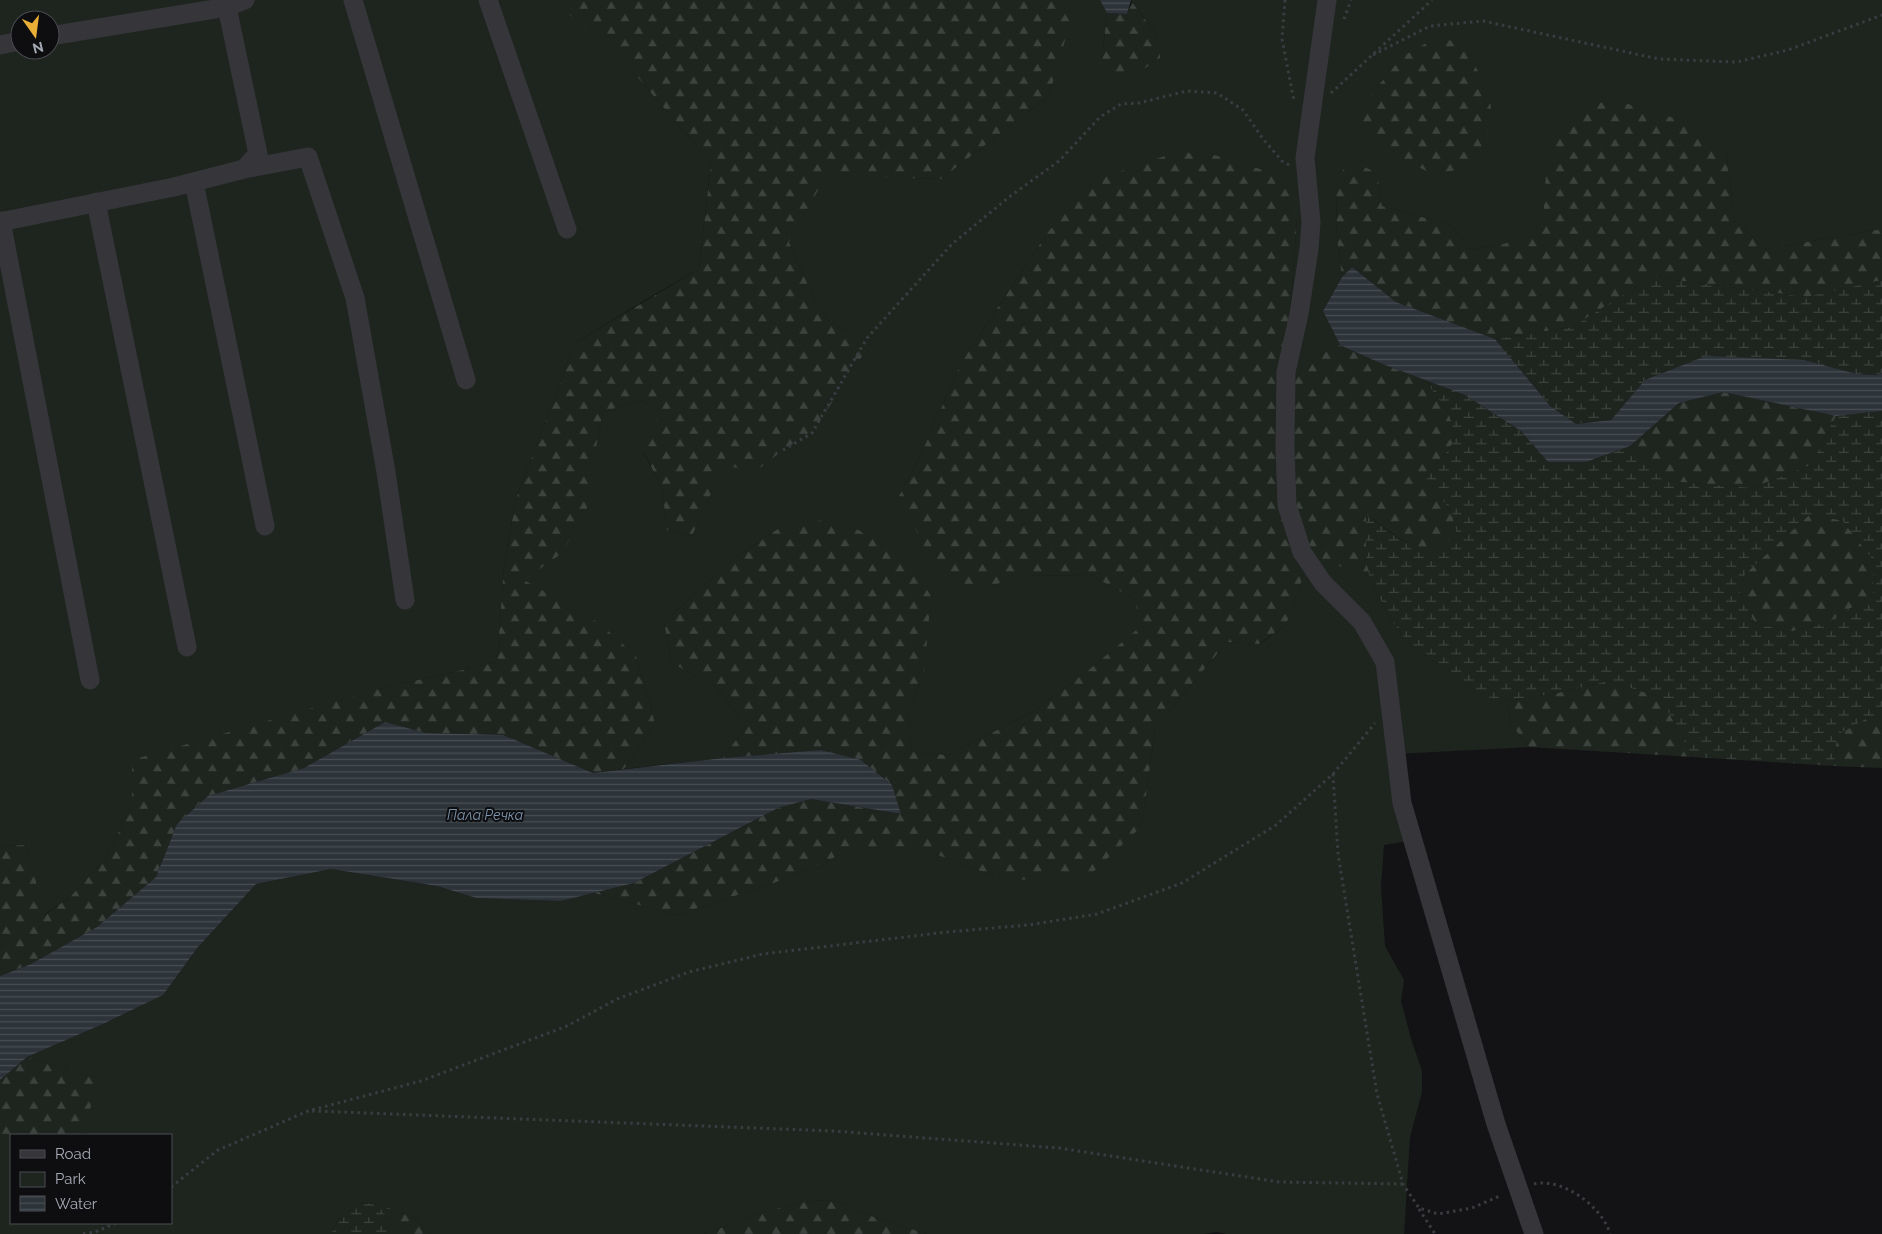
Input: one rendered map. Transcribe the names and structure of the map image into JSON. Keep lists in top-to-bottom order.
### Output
{
  "water": ["Пала Речка"],
  "legend": ["Road", "Park", "Water"],
  "north": "bottom"
}
